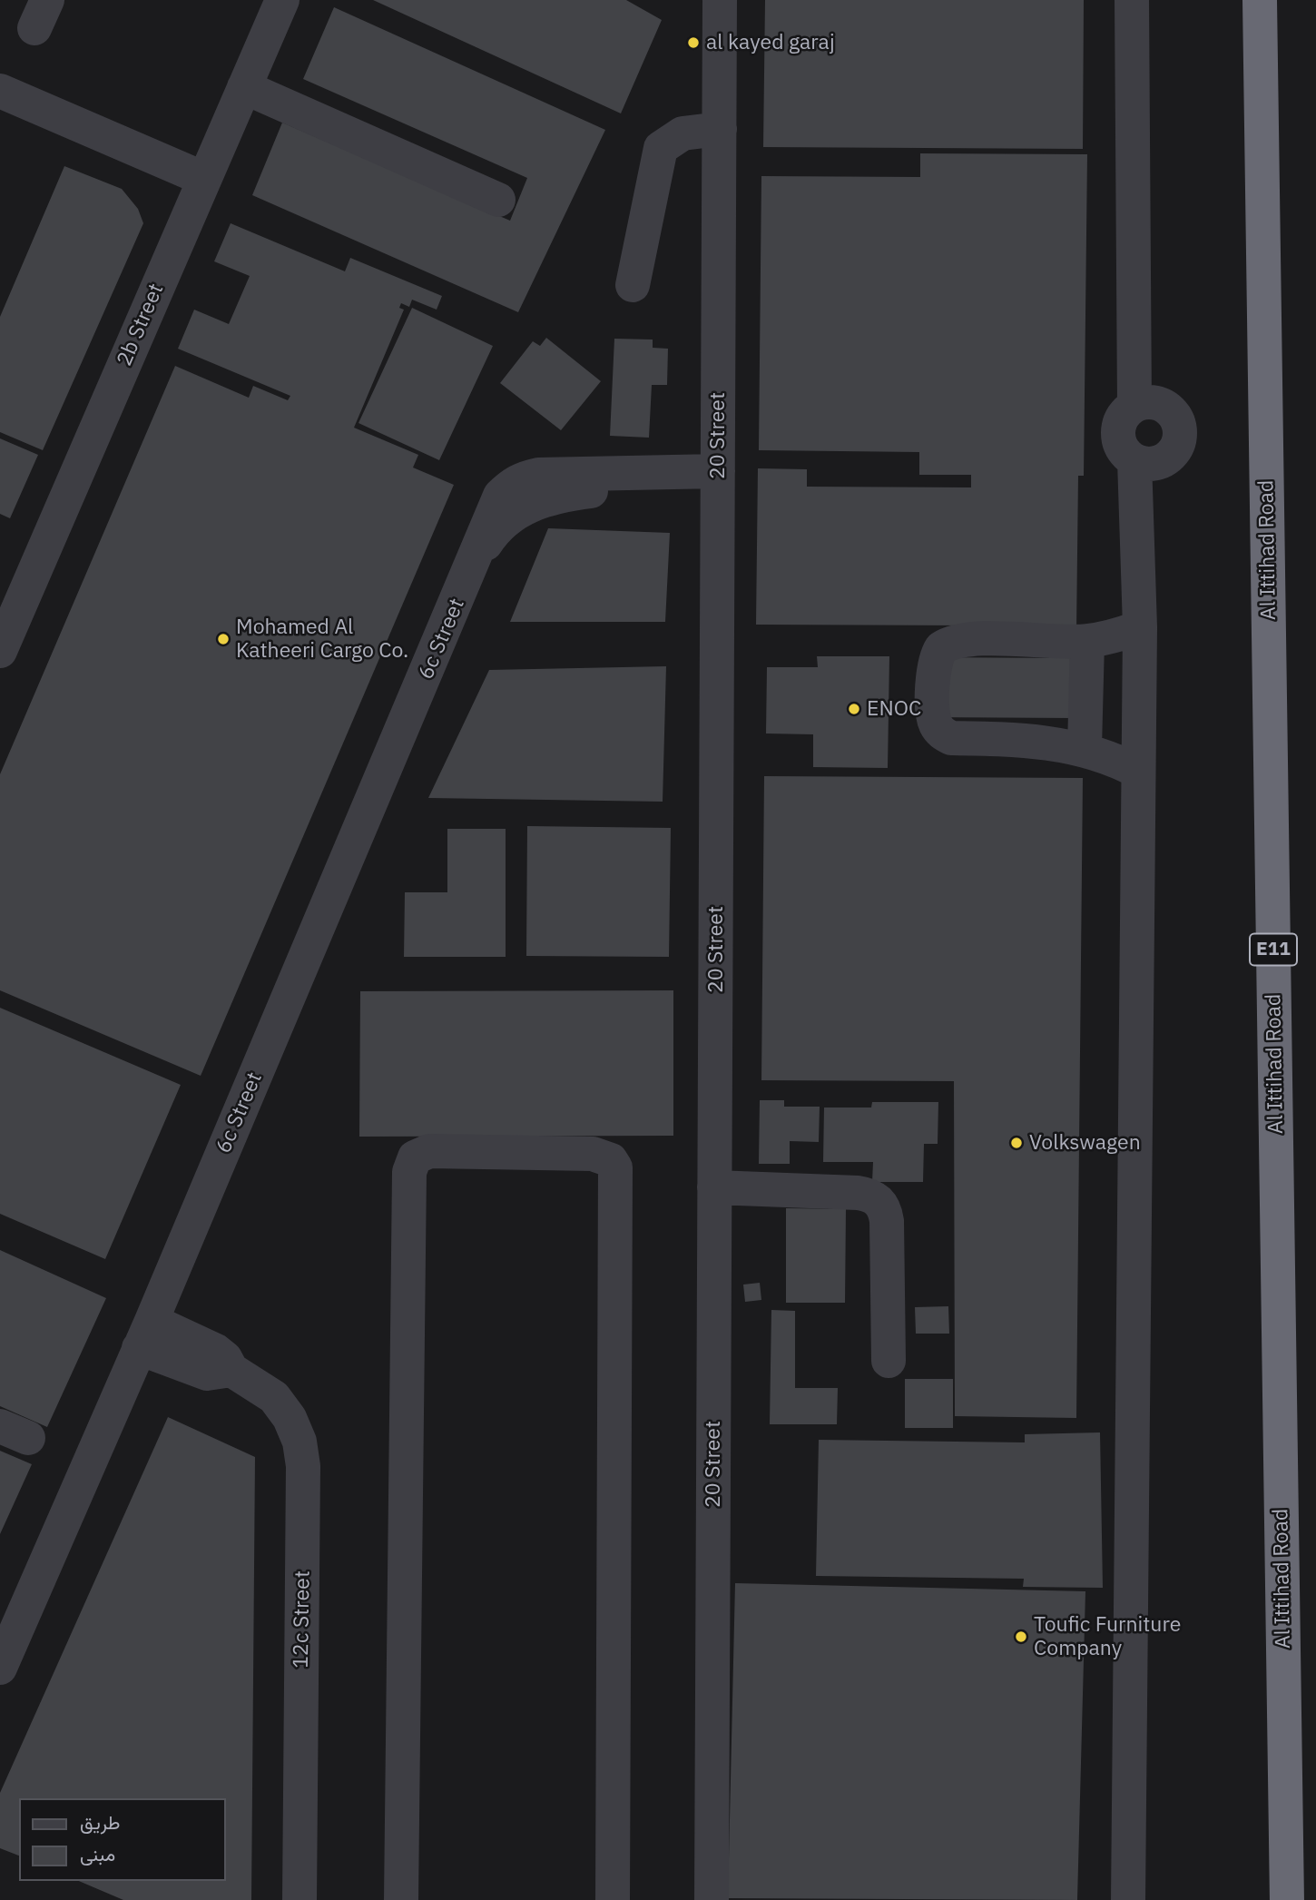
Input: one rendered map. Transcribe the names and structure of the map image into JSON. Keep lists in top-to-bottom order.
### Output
{
  "streets": {
    "highway": ["Al Ittihad Road", "E11"],
    "street": [
      "2b Street",
      "20 Street",
      "6c Street",
      "12c Street"
    ]
  },
  "crossings": [
    ["20 Street", "6c Street"],
    ["6c Street", "12c Street"]
  ],
  "places": [
    "al kayed garaj",
    "Mohamed Al Katheeri Cargo Co.",
    "ENOC",
    "Volkswagen",
    "Toufic Furniture Company"
  ],
  "legend": ["طريق", "مبنى"]
}
